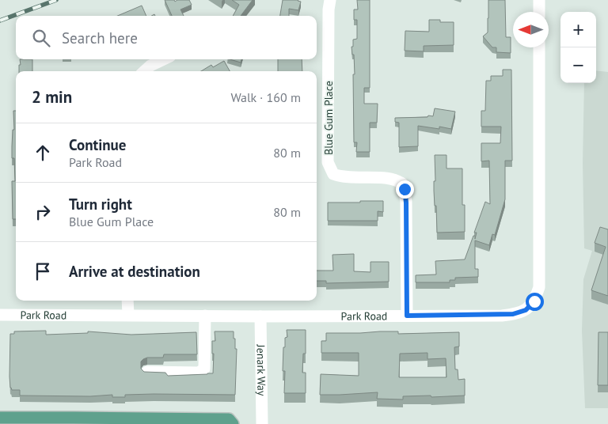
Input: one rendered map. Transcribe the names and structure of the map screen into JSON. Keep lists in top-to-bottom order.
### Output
{
  "streets": {
    "street": ["Blue Gum Place", "Park Road", "Jenark Way"]
  },
  "crossings": [
    ["Blue Gum Place", "Park Road"],
    ["Park Road", "Jenark Way"]
  ],
  "north": "left",
  "page": {
    "map_buttons": ["+", "−"],
    "search": "Search here",
    "heading": ["2 min", "Walk · 160 m"],
    "list": [
      ["Continue", "Park Road", "80 m"],
      ["Turn right", "Blue Gum Place", "80 m"],
      "Arrive at destination"
    ]
  }
}
